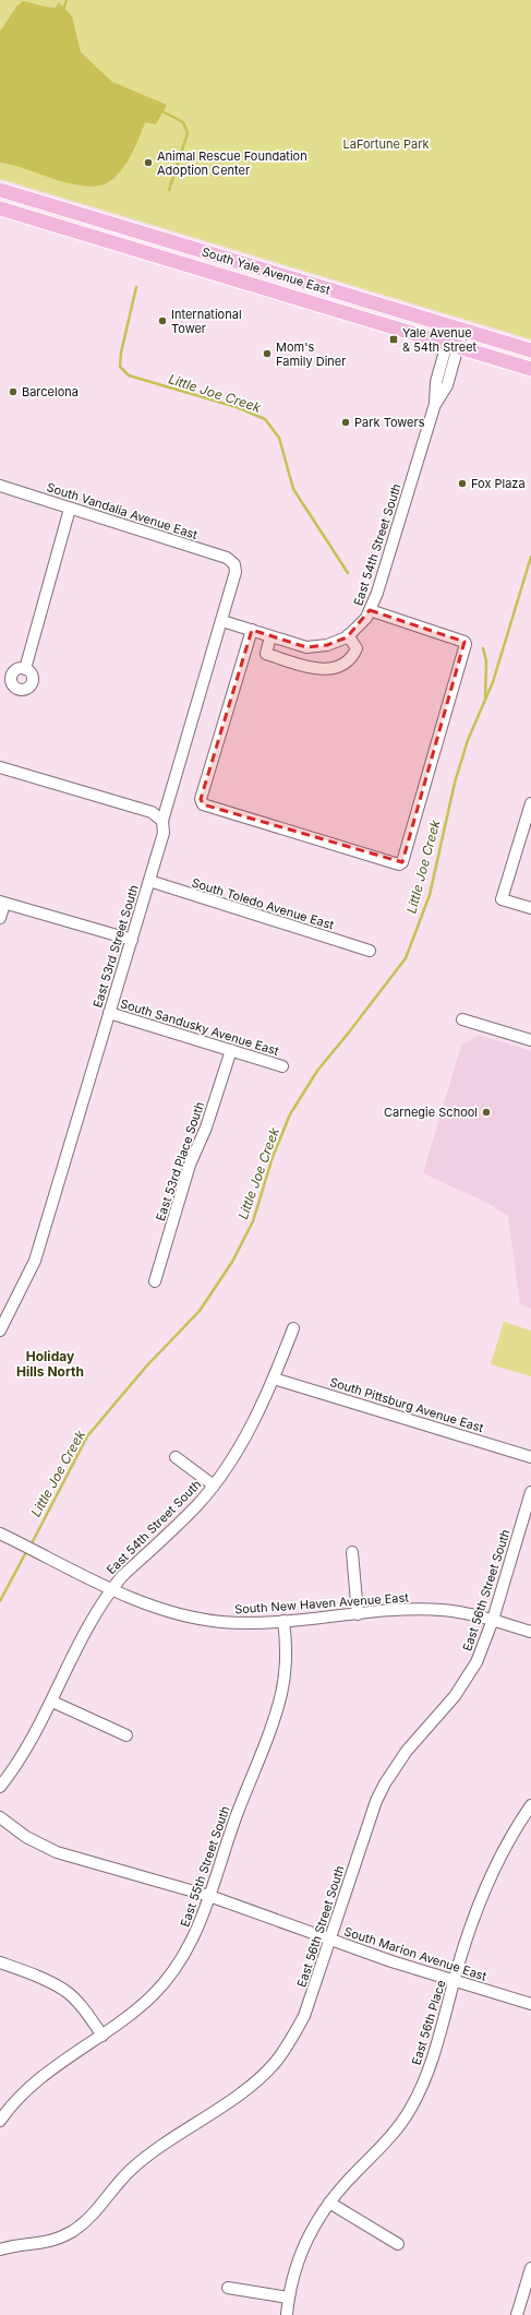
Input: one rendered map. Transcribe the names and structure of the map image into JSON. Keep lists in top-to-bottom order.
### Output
{
  "streets": {
    "main road": ["South Yale Avenue East"],
    "street": [
      "South Vandalia Avenue East",
      "East 54th Street South",
      "South Toledo Avenue East",
      "East 53rd Street South",
      "South Sandusky Avenue East",
      "East 53rd Place South",
      "South Pittsburg Avenue East",
      "East 56th Street South",
      "South New Haven Avenue East",
      "East 55th Street South",
      "South Marion Avenue East",
      "East 56th Place"
    ]
  },
  "crossings": [
    ["South Yale Avenue East", "East 54th Street South"],
    ["South Vandalia Avenue East", "East 53rd Street South"],
    ["East 54th Street South", "East 53rd Street South"],
    ["East 54th Street South", "South Pittsburg Avenue East"],
    ["East 54th Street South", "South New Haven Avenue East"],
    ["South Toledo Avenue East", "East 53rd Street South"],
    ["East 53rd Street South", "South Sandusky Avenue East"],
    ["South Sandusky Avenue East", "East 53rd Place South"],
    ["East 56th Street South", "South New Haven Avenue East"],
    ["East 56th Street South", "South Marion Avenue East"],
    ["South New Haven Avenue East", "East 55th Street South"],
    ["East 55th Street South", "South Marion Avenue East"],
    ["South Marion Avenue East", "East 56th Place"]
  ],
  "districts": ["Holiday Hills North"],
  "water": ["Little Joe Creek"],
  "parks": ["LaFortune Park"],
  "places": {
    "other": [
      "Animal Rescue Foundation Adoption Center",
      "International Tower",
      "Mom's Family Diner",
      "Barcelona",
      "Park Towers",
      "Fox Plaza",
      "Carnegie School"
    ],
    "transit": ["Yale Avenue & 54th Street"]
  }
}
